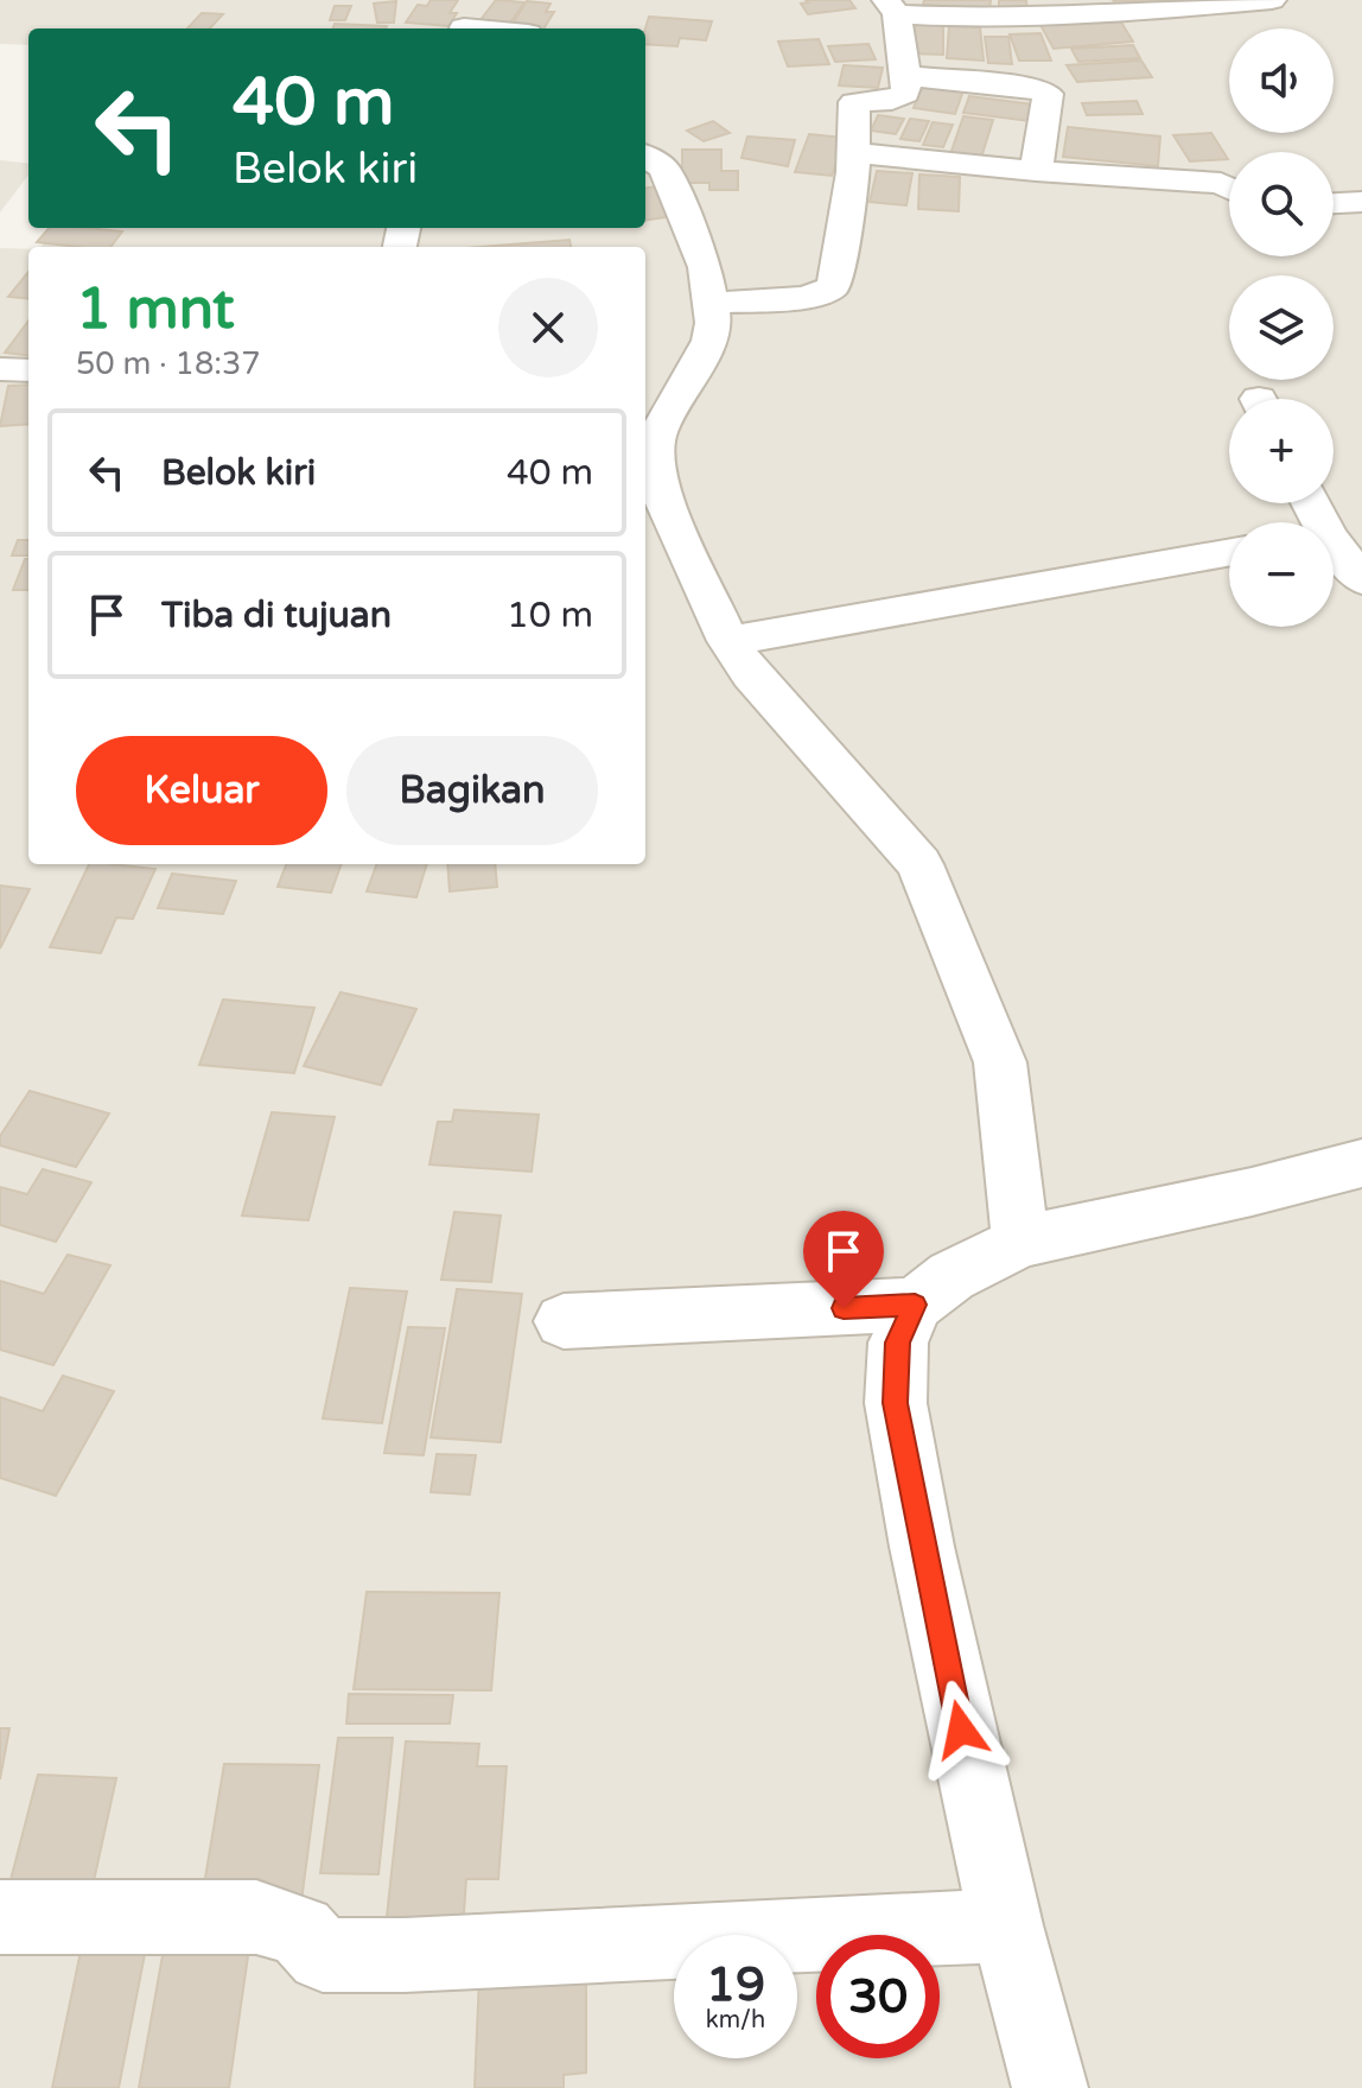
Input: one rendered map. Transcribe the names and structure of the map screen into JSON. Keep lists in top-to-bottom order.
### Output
{
  "page": {
    "map_buttons": ["+", "−"],
    "turn": ["40 m", "Belok kiri"],
    "heading": ["1 mnt", "50 m · 18:37"],
    "list": [
      {
        "name": "Belok kiri",
        "value": "40 m"
      },
      {
        "name": "Tiba di tujuan",
        "value": "10 m"
      }
    ],
    "buttons": ["Keluar", "Bagikan"],
    "speed": "19 km/h",
    "limit": "30"
  }
}
